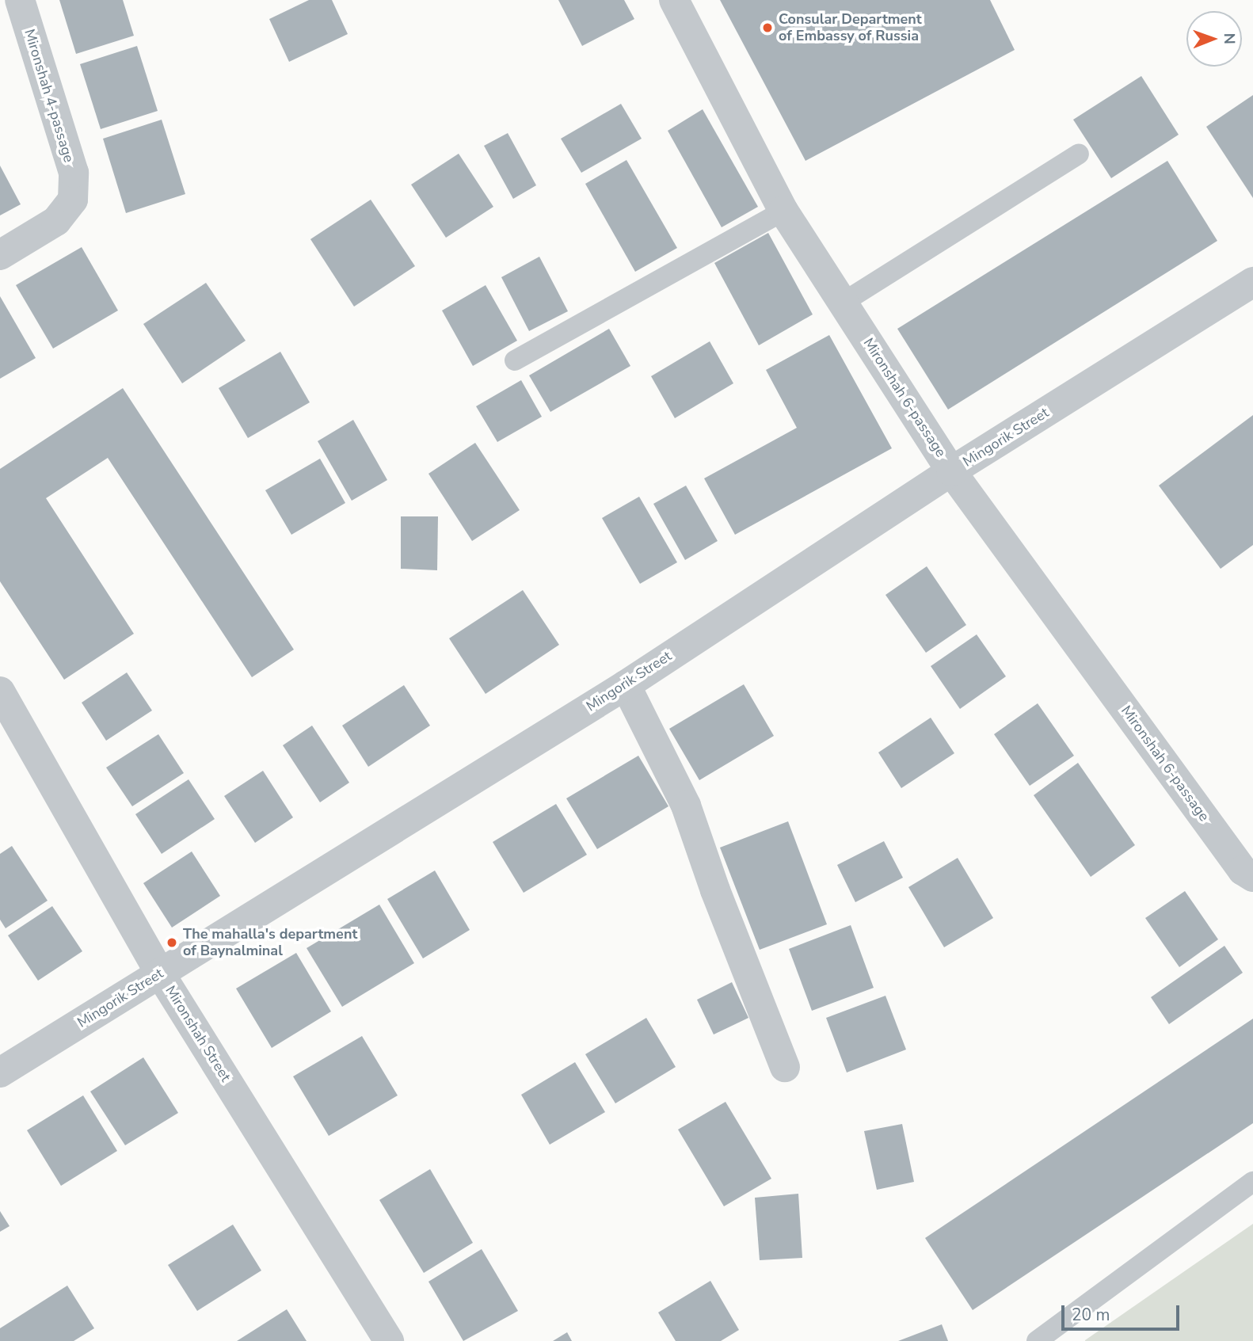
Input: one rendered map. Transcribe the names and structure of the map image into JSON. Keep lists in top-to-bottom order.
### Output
{
  "streets": {
    "street": [
      "Mironshah 4-passage",
      "Mironshah 6-passage",
      "Mingorik Street",
      "Mironshah Street"
    ]
  },
  "crossings": [
    ["Mironshah 6-passage", "Mingorik Street"],
    ["Mingorik Street", "Mironshah Street"]
  ],
  "places": ["Consular Department of Embassy of Russia", "The mahalla's department of Baynalminal"],
  "scale_bar": "20 m",
  "north": "right"
}
